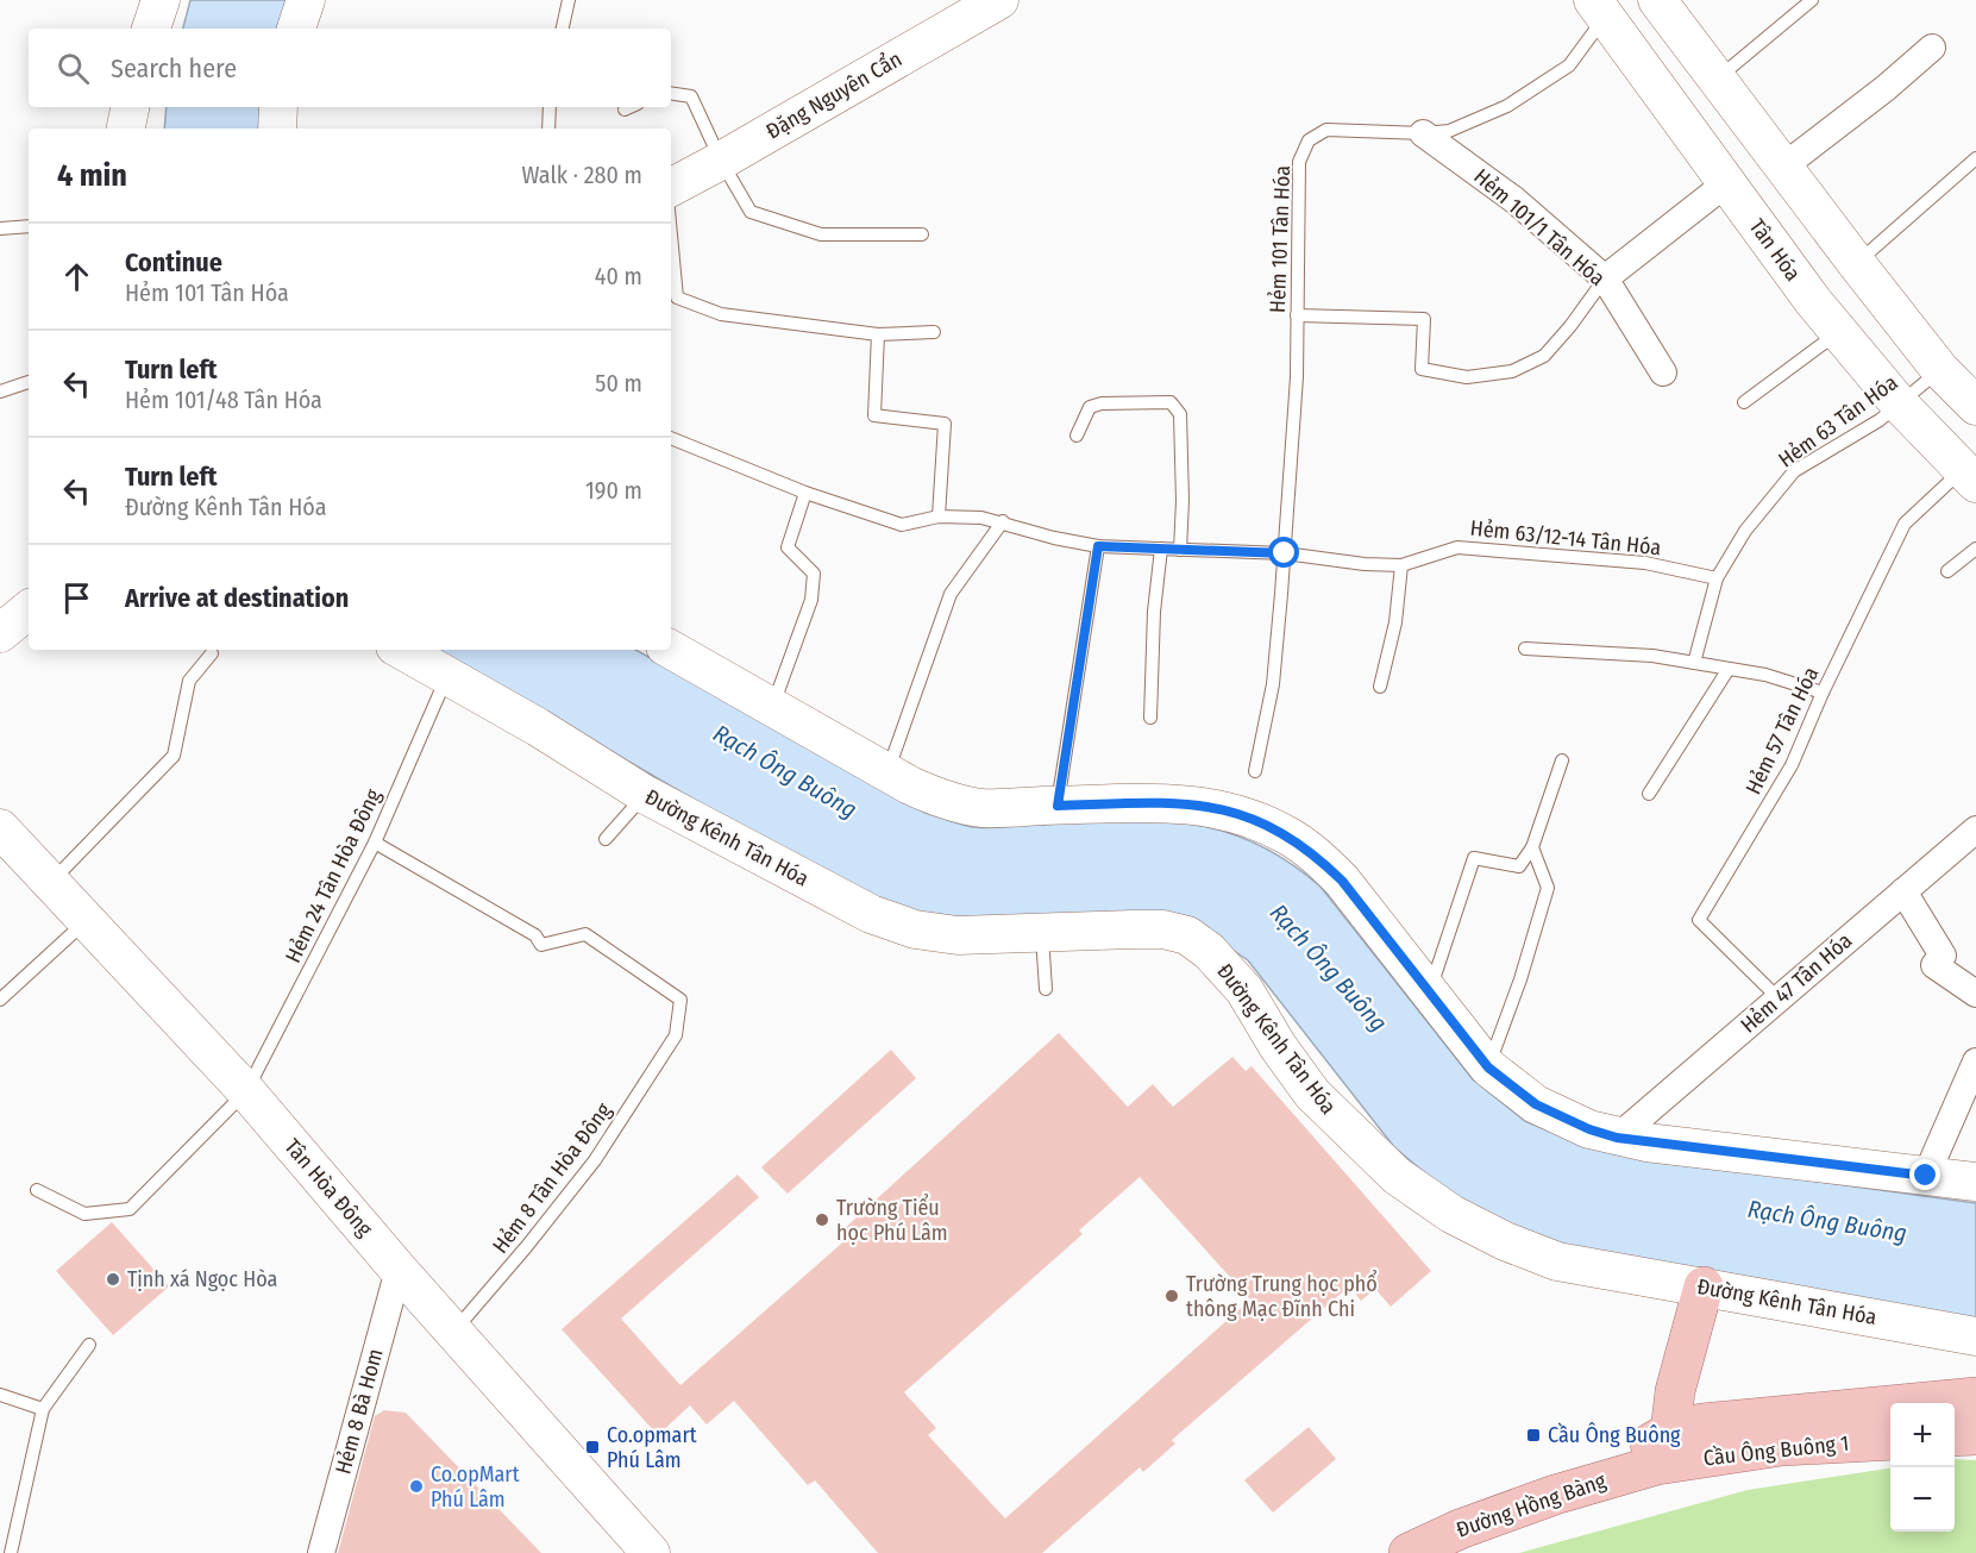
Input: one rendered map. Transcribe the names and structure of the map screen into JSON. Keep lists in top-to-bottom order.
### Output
{
  "streets": {
    "main road": ["Cầu Ông Buông 1", "Đường Hồng Bàng"],
    "street": [
      "Đặng Nguyên Cẩn",
      "Hẻm 101/1 Tân Hóa",
      "Tân Hóa",
      "Đường Kênh Tân Hóa",
      "Hẻm 47 Tân Hóa",
      "Tân Hòa Đông",
      "Hẻm 8 Bà Hom"
    ],
    "lane": [
      "Hẻm 101 Tân Hóa",
      "Hẻm 63 Tân Hóa",
      "Hẻm 63/12-14 Tân Hóa",
      "Hẻm 57 Tân Hóa",
      "Hẻm 24 Tân Hòa Đông",
      "Hẻm 8 Tân Hòa Đông"
    ]
  },
  "crossings": [
    ["Hẻm 101/1 Tân Hóa", "Hẻm 101 Tân Hóa"],
    ["Hẻm 101 Tân Hóa", "Tân Hóa"],
    ["Hẻm 101 Tân Hóa", "Hẻm 63/12-14 Tân Hóa"],
    ["Tân Hóa", "Hẻm 63 Tân Hóa"],
    ["Tân Hóa", "Hẻm 57 Tân Hóa"],
    ["Hẻm 63 Tân Hóa", "Hẻm 63/12-14 Tân Hóa"],
    ["Hẻm 57 Tân Hóa", "Hẻm 47 Tân Hóa"],
    ["Đường Kênh Tân Hóa", "Hẻm 24 Tân Hòa Đông"],
    ["Hẻm 24 Tân Hòa Đông", "Hẻm 8 Tân Hòa Đông"],
    ["Hẻm 24 Tân Hòa Đông", "Tân Hòa Đông"],
    ["Hẻm 8 Tân Hòa Đông", "Tân Hòa Đông"],
    ["Tân Hòa Đông", "Hẻm 8 Bà Hom"],
    ["Cầu Ông Buông 1", "Đường Hồng Bàng"]
  ],
  "water": ["Rạch Ông Buông"],
  "places": {
    "other": [
      "Trường Tiểu học Phú Lâm",
      "Tịnh xá Ngọc Hòa",
      "Trường Trung học phổ thông Mạc Đĩnh Chi",
      "Co.opMart Phú Lâm"
    ],
    "transit": ["Cầu Ông Buông", "Co.opmart Phú Lâm"]
  },
  "page": {
    "search": "Search here",
    "heading": ["4 min", "Walk · 280 m"],
    "list": [
      ["Continue", "Hẻm 101 Tân Hóa", "40 m"],
      ["Turn left", "Hẻm 101/48 Tân Hóa", "50 m"],
      ["Turn left", "Đường Kênh Tân Hóa", "190 m"],
      "Arrive at destination"
    ],
    "map_buttons": ["+", "−"]
  }
}
